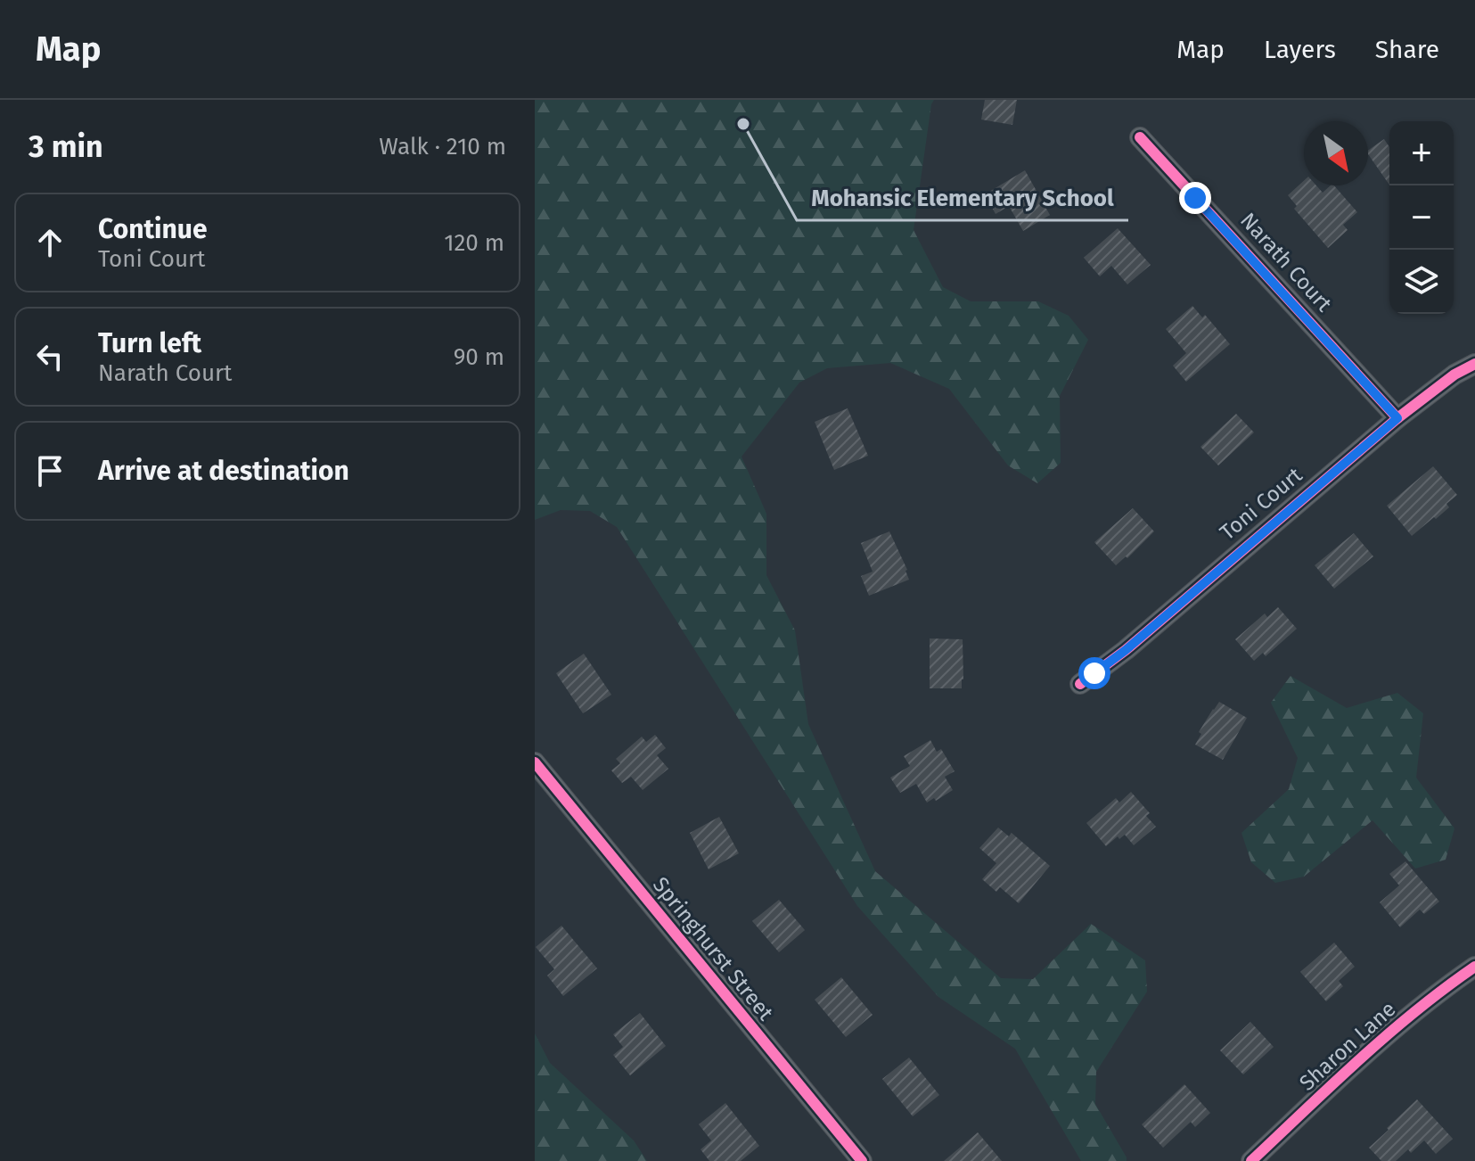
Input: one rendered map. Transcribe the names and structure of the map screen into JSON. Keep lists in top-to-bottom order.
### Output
{
  "streets": {
    "street": [
      "Narath Court",
      "Toni Court",
      "Springhurst Street",
      "Sharon Lane"
    ]
  },
  "crossings": [
    ["Narath Court", "Toni Court"]
  ],
  "places": ["Mohansic Elementary School"],
  "north": "bottom right",
  "page": {
    "header": "Map",
    "nav": ["Map", "Layers", "Share"],
    "heading": ["3 min", "Walk · 210 m"],
    "map_buttons": ["+", "−"],
    "list": [
      ["Continue", "Toni Court", "120 m"],
      ["Turn left", "Narath Court", "90 m"],
      "Arrive at destination"
    ]
  }
}
